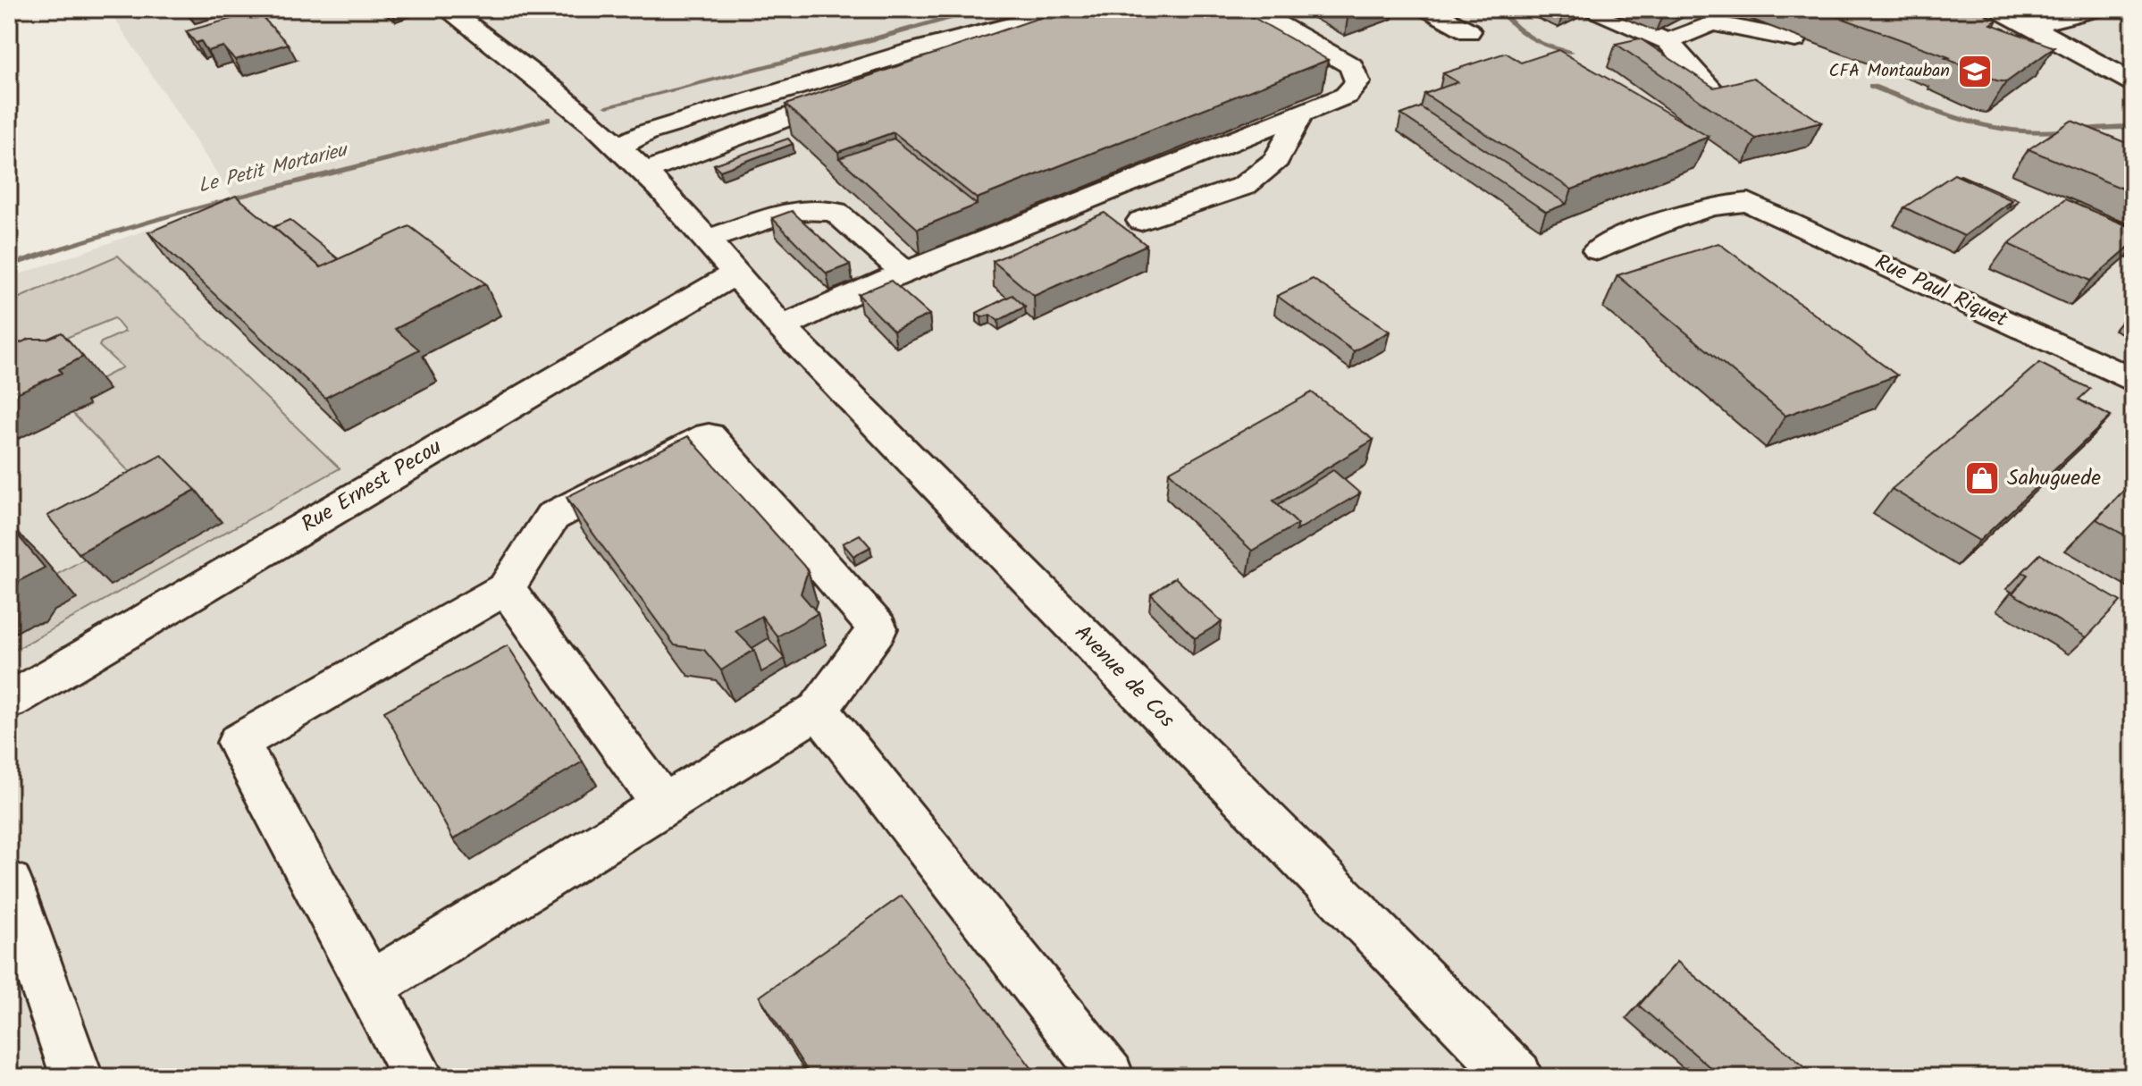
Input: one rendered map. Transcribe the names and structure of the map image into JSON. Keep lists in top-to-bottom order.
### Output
{
  "streets": {
    "street": ["Rue Paul Riquet", "Rue Ernest Pecou", "Avenue de Cos"]
  },
  "crossings": [
    ["Rue Ernest Pecou", "Avenue de Cos"]
  ],
  "water": ["Le Petit Mortarieu"],
  "places": {
    "school or university": ["CFA Montauban"],
    "shop": ["Sahuguede"]
  }
}
